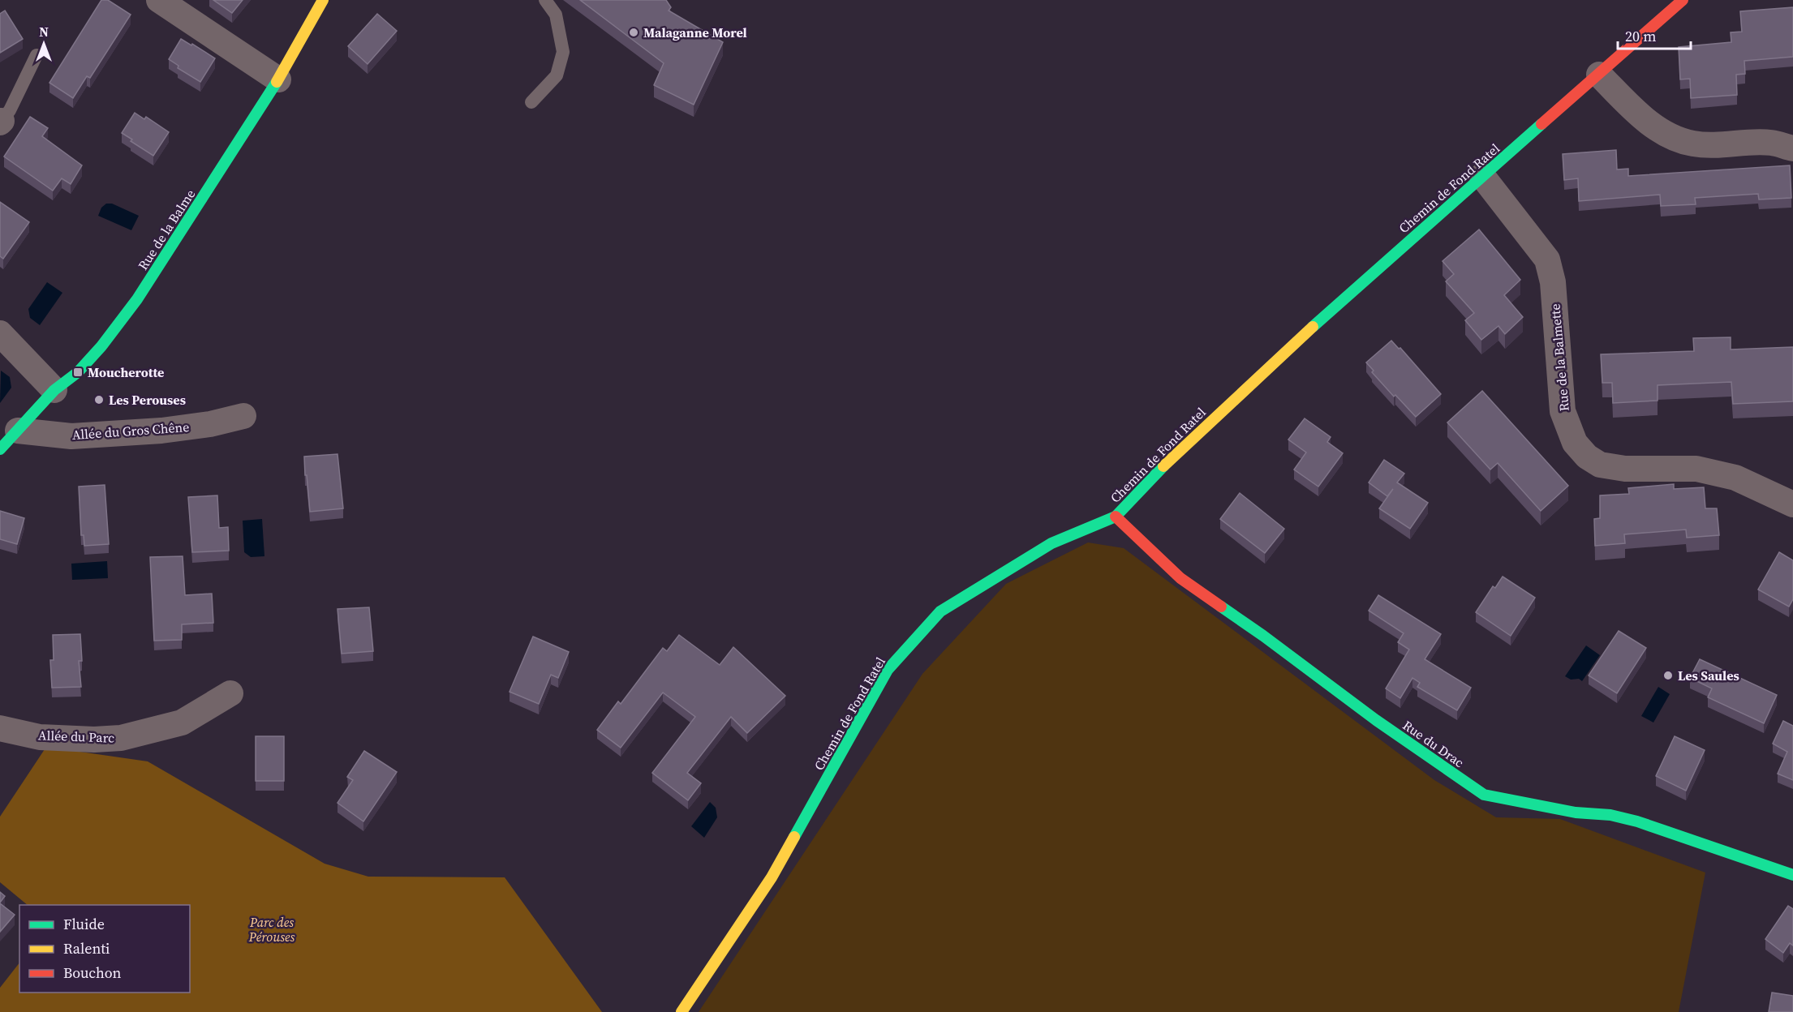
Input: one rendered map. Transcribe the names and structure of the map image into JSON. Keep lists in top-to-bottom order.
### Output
{
  "streets": {
    "street": [
      "Chemin de Fond Ratel",
      "Rue de la Balme",
      "Rue de la Balmette",
      "Allée du Gros Chêne",
      "Allée du Parc",
      "Rue du Drac"
    ]
  },
  "crossings": [
    ["Chemin de Fond Ratel", "Rue de la Balmette"],
    ["Chemin de Fond Ratel", "Rue du Drac"],
    ["Rue de la Balme", "Allée du Gros Chêne"]
  ],
  "parks": ["Parc des Pérouses"],
  "places": {
    "other": ["Malaganne Morel", "Les Perouses", "Les Saules"],
    "transit": ["Moucherotte"]
  },
  "legend": ["Fluide", "Ralenti", "Bouchon"],
  "scale_bar": "20 m",
  "north": "top"
}
